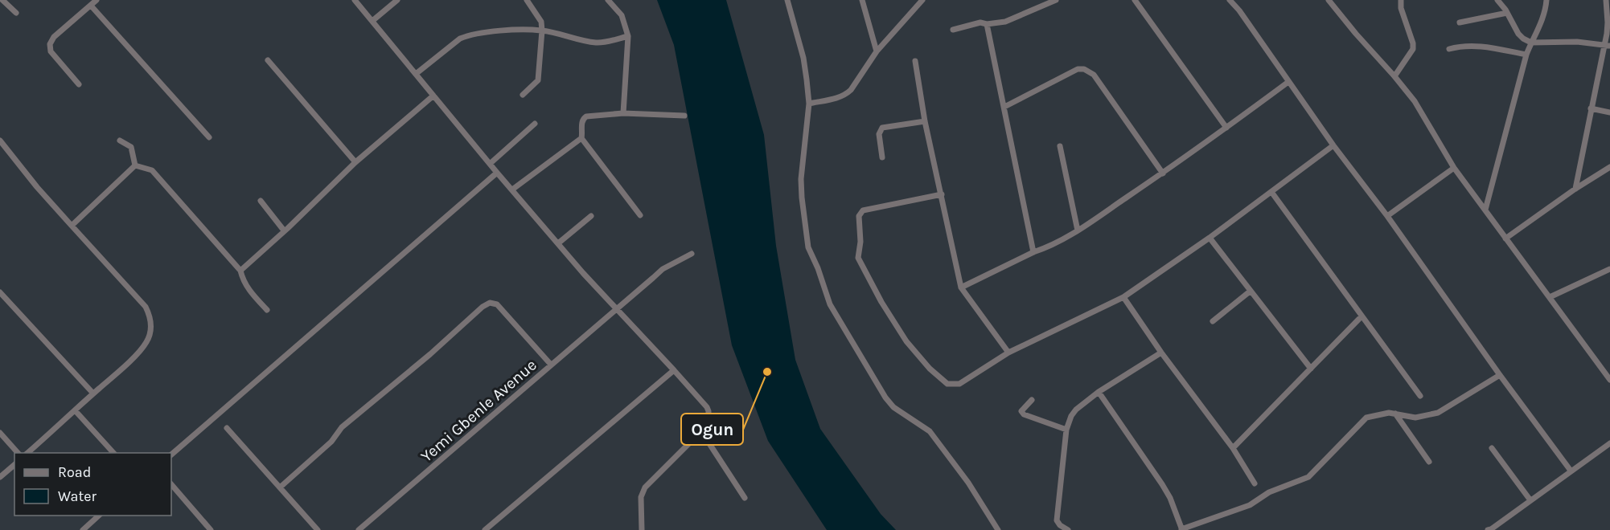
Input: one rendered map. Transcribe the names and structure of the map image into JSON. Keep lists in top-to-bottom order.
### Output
{
  "streets": {
    "street": ["Yemi Gbenle Avenue"]
  },
  "places": ["Ogun"],
  "legend": ["Road", "Water"]
}
